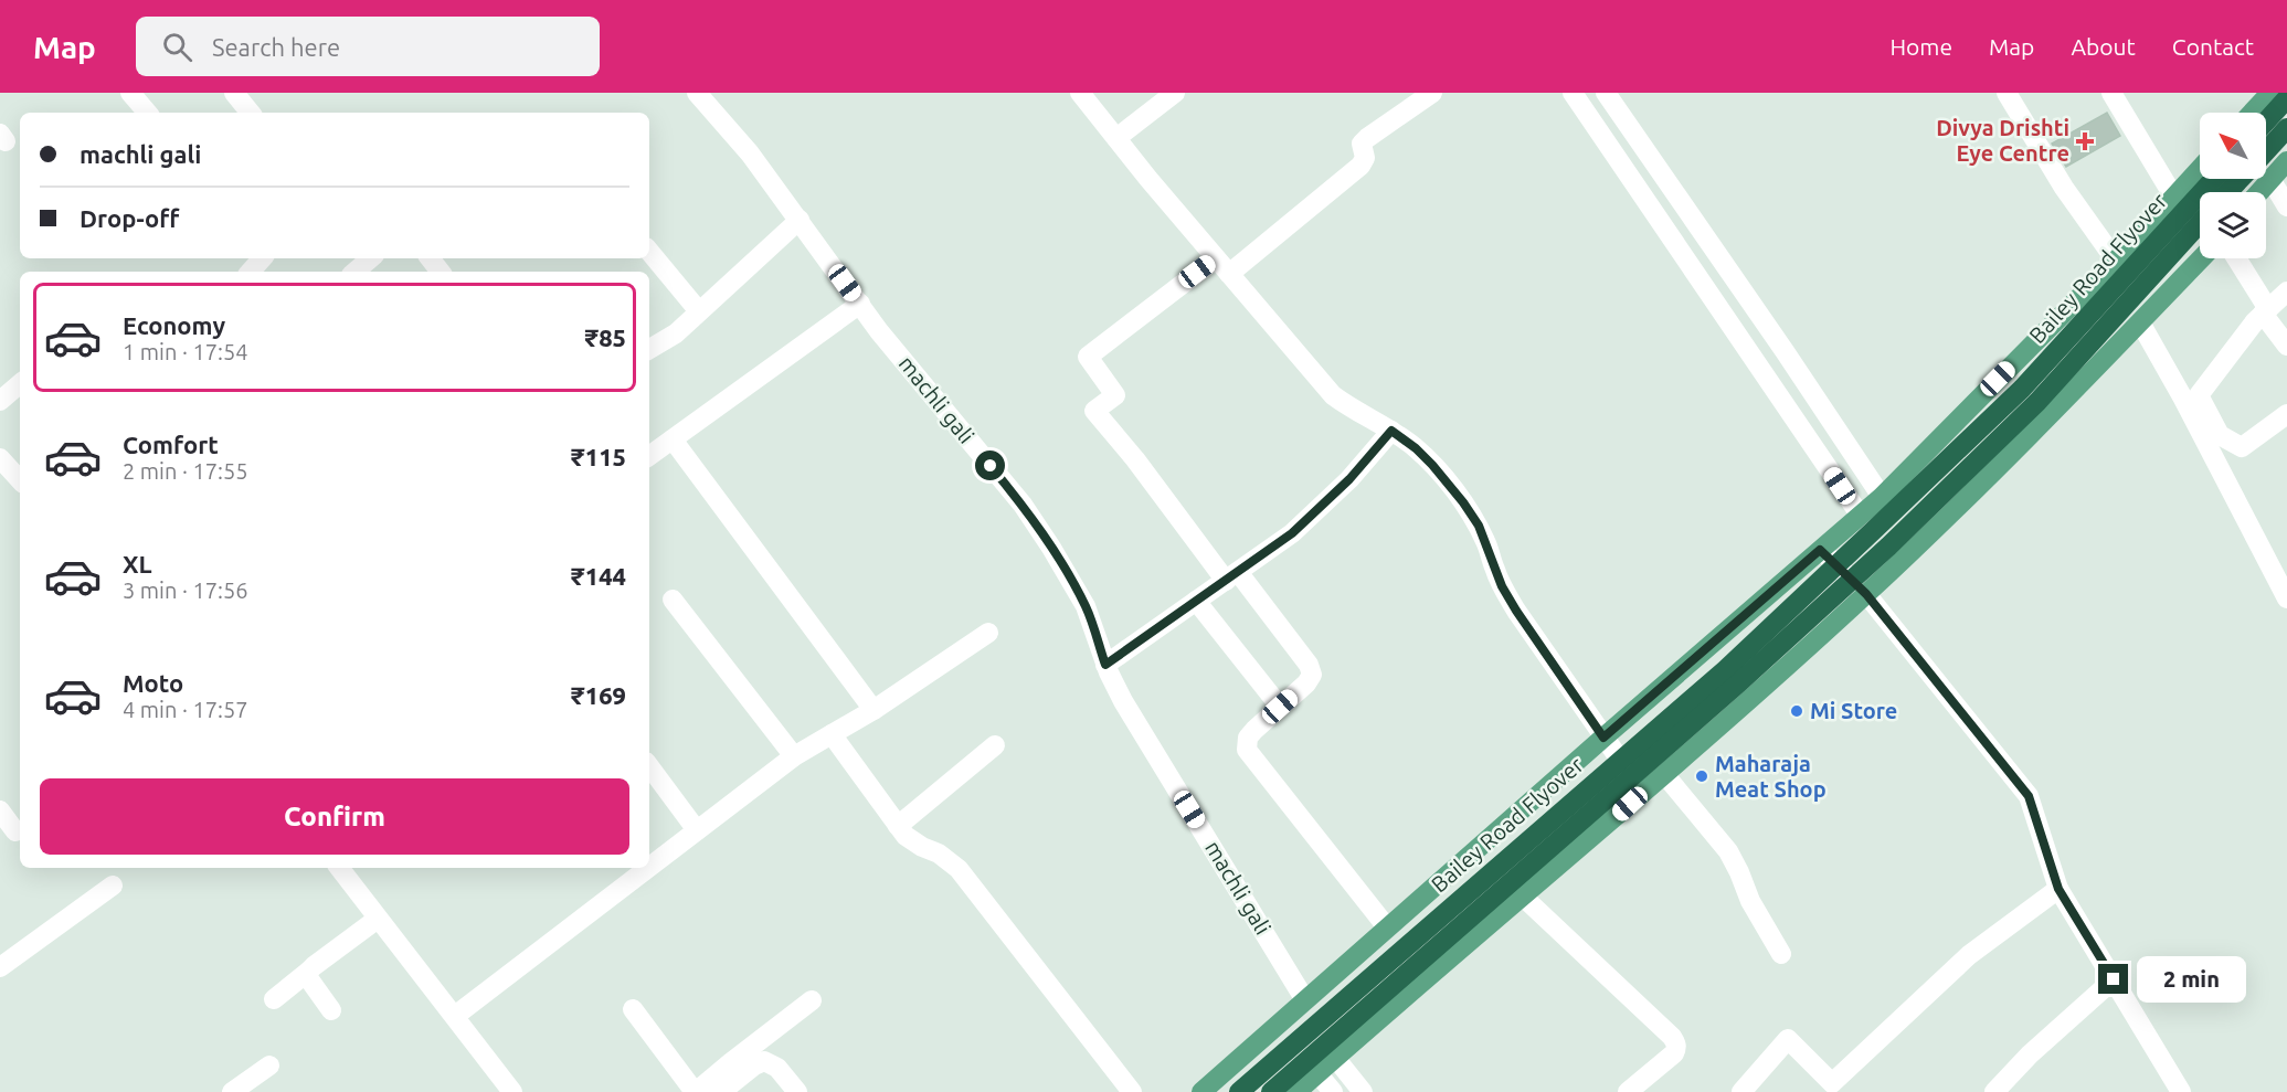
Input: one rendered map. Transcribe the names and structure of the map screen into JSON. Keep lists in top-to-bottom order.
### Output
{
  "streets": {
    "highway": ["Bailey Road Flyover"],
    "street": ["machli gali"]
  },
  "places": {
    "health": ["Divya Drishti Eye Centre"],
    "other": ["Mi Store", "Maharaja Meat Shop"]
  },
  "north": "top left",
  "page": {
    "header": "Map",
    "search": "Search here",
    "nav": [
      "Home",
      "Map",
      "About",
      "Contact"
    ],
    "banner": ["machli gali", "Drop-off"],
    "list": [
      {
        "name": "Economy",
        "note": "1 min · 17:54",
        "value": "₹85"
      },
      {
        "name": "Comfort",
        "note": "2 min · 17:55",
        "value": "₹115"
      },
      {
        "name": "XL",
        "note": "3 min · 17:56",
        "value": "₹144"
      },
      {
        "name": "Moto",
        "note": "4 min · 17:57",
        "value": "₹169"
      }
    ],
    "buttons": "Confirm",
    "bubble": "2 min"
  }
}
